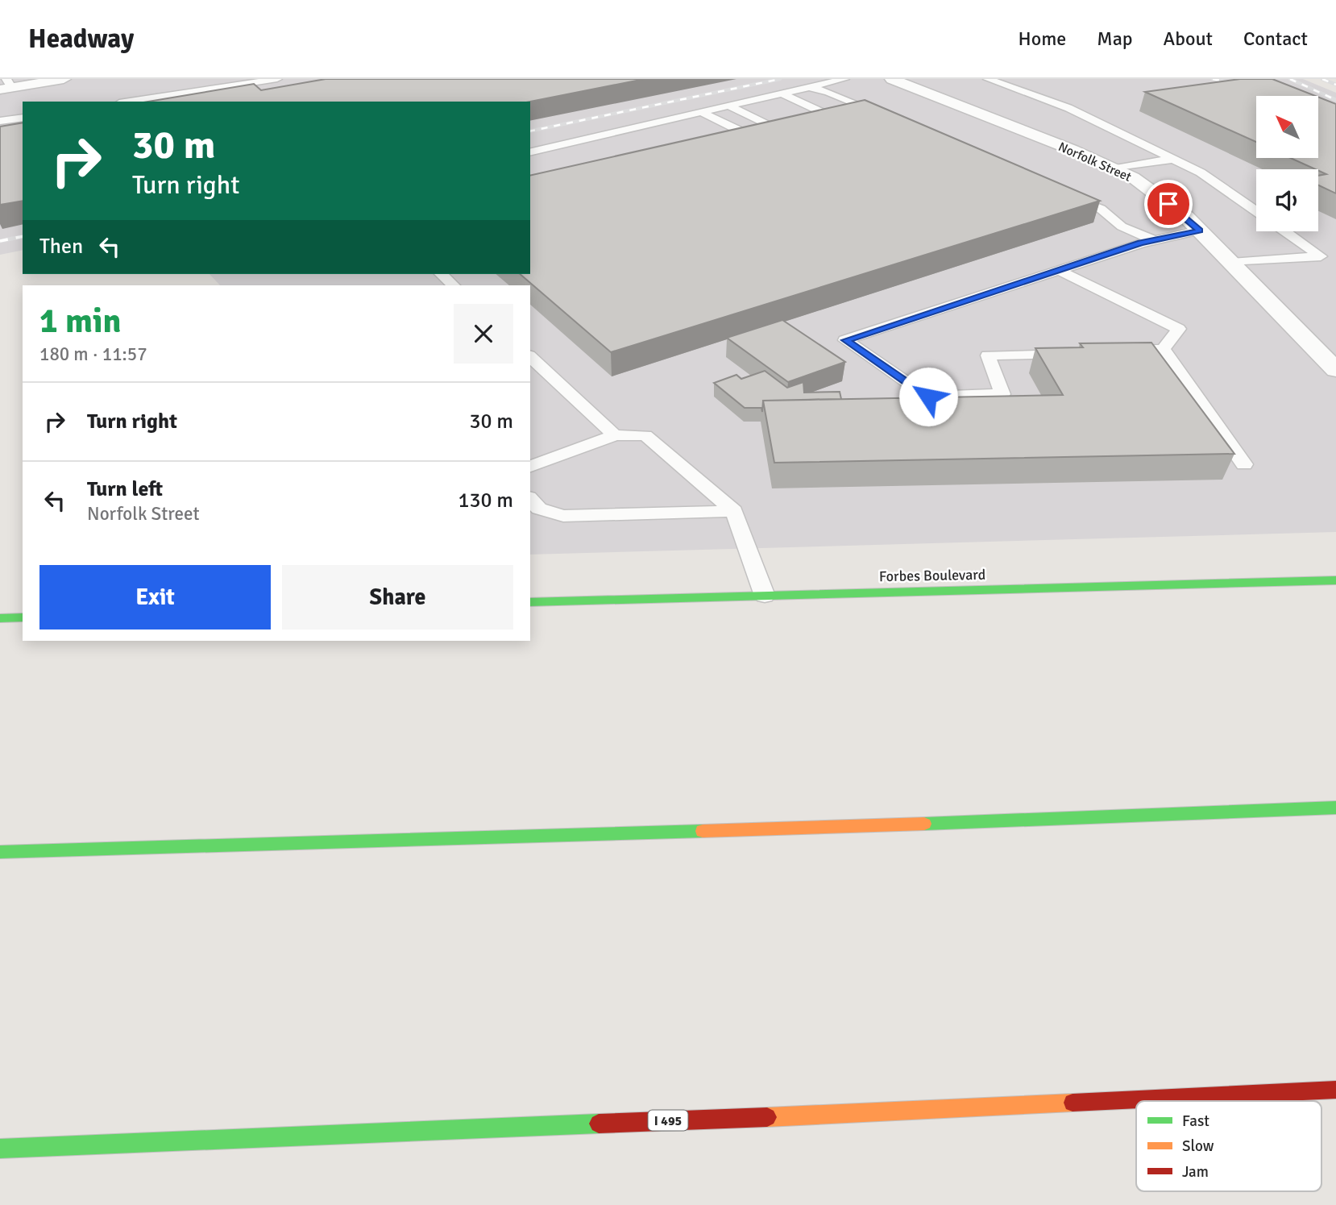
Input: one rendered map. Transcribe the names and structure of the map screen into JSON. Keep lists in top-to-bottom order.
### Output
{
  "streets": {
    "main road": ["Forbes Boulevard", "I 495"],
    "street": ["Norfolk Street"]
  },
  "legend": ["Fast", "Slow", "Jam"],
  "north": "top left",
  "page": {
    "header": "Headway",
    "nav": [
      "Home",
      "Map",
      "About",
      "Contact"
    ],
    "turn": ["30 m", "Turn right"],
    "then": "Then",
    "heading": ["1 min", "180 m · 11:57"],
    "list": [
      {
        "name": "Turn right",
        "value": "30 m"
      },
      {
        "name": "Turn left",
        "note": "Norfolk Street",
        "value": "130 m"
      }
    ],
    "buttons": ["Exit", "Share"]
  }
}
